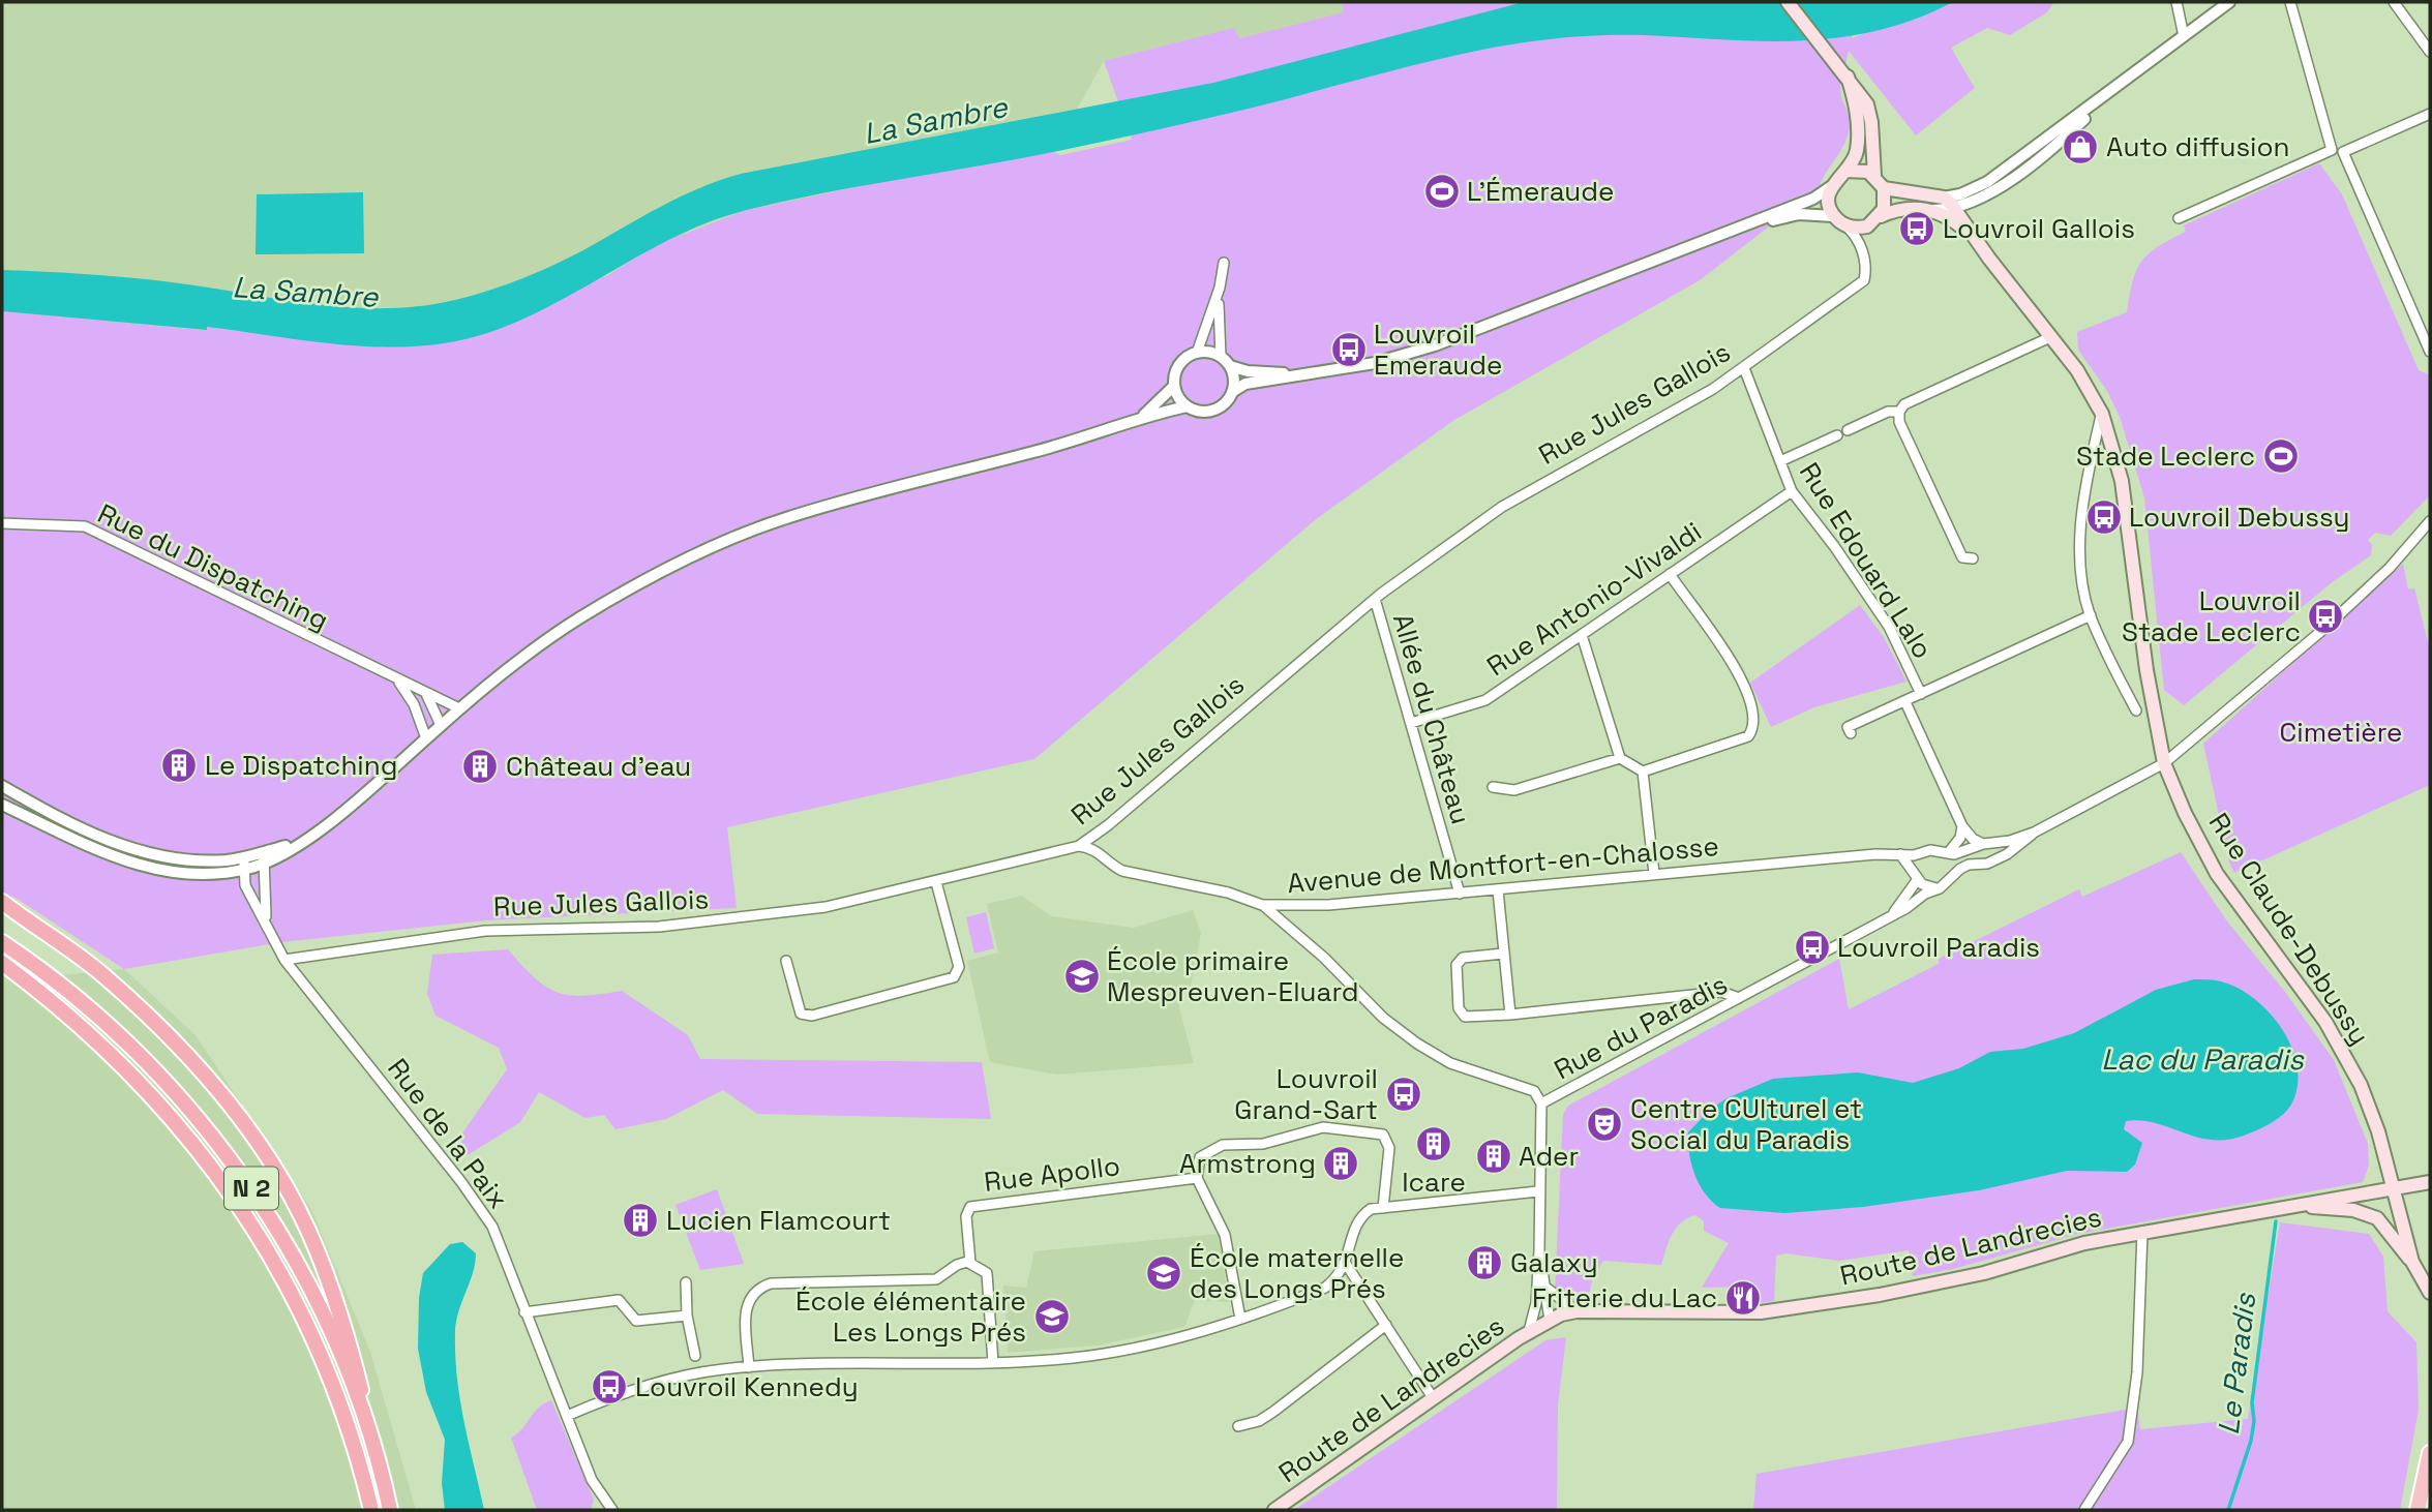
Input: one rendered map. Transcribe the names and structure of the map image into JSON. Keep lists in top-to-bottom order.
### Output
{
  "streets": {
    "highway": ["N 2"],
    "main road": ["Rue Claude-Debussy", "Route de Landrecies"],
    "street": [
      "Rue Jules Gallois",
      "Rue Edouard Lalo",
      "Rue du Dispatching",
      "Rue Antonio-Vivaldi",
      "Allée du Château",
      "Avenue de Montfort-en-Chalosse",
      "Rue du Paradis",
      "Rue de la Paix",
      "Rue Apollo"
    ]
  },
  "crossings": [
    ["Rue Jules Gallois", "Rue Edouard Lalo"],
    ["Rue Jules Gallois", "Allée du Château"],
    ["Rue Jules Gallois", "Avenue de Montfort-en-Chalosse"],
    ["Rue Jules Gallois", "Rue de la Paix"],
    ["Rue Edouard Lalo", "Rue Antonio-Vivaldi"],
    ["Rue Antonio-Vivaldi", "Allée du Château"],
    ["Allée du Château", "Avenue de Montfort-en-Chalosse"],
    ["Avenue de Montfort-en-Chalosse", "Rue du Paradis"],
    ["Rue Claude-Debussy", "Route de Landrecies"],
    ["Rue du Paradis", "Route de Landrecies"]
  ],
  "water": ["La Sambre", "Lac du Paradis", "Le Paradis"],
  "parks": ["Cimetière"],
  "places": {
    "shop": ["Auto diffusion"],
    "sports": ["L'Émeraude", "Stade Leclerc"],
    "bus stop": [
      "Louvroil Gallois",
      "Louvroil Emeraude",
      "Louvroil Debussy",
      "Louvroil Stade Leclerc",
      "Louvroil Paradis",
      "Louvroil Grand-Sart",
      "Louvroil Kennedy"
    ],
    "building": [
      "Le Dispatching",
      "Château d'eau",
      "Icare",
      "Ader",
      "Armstrong",
      "Lucien Flamcourt",
      "Galaxy"
    ],
    "school or university": ["École primaire Mespreuven-Eluard", "École maternelle des Longs Prés", "École élémentaire Les Longs Prés"],
    "theatre": ["Centre CUlturel et Social du Paradis"],
    "restaurant": ["Friterie du Lac"]
  }
}
